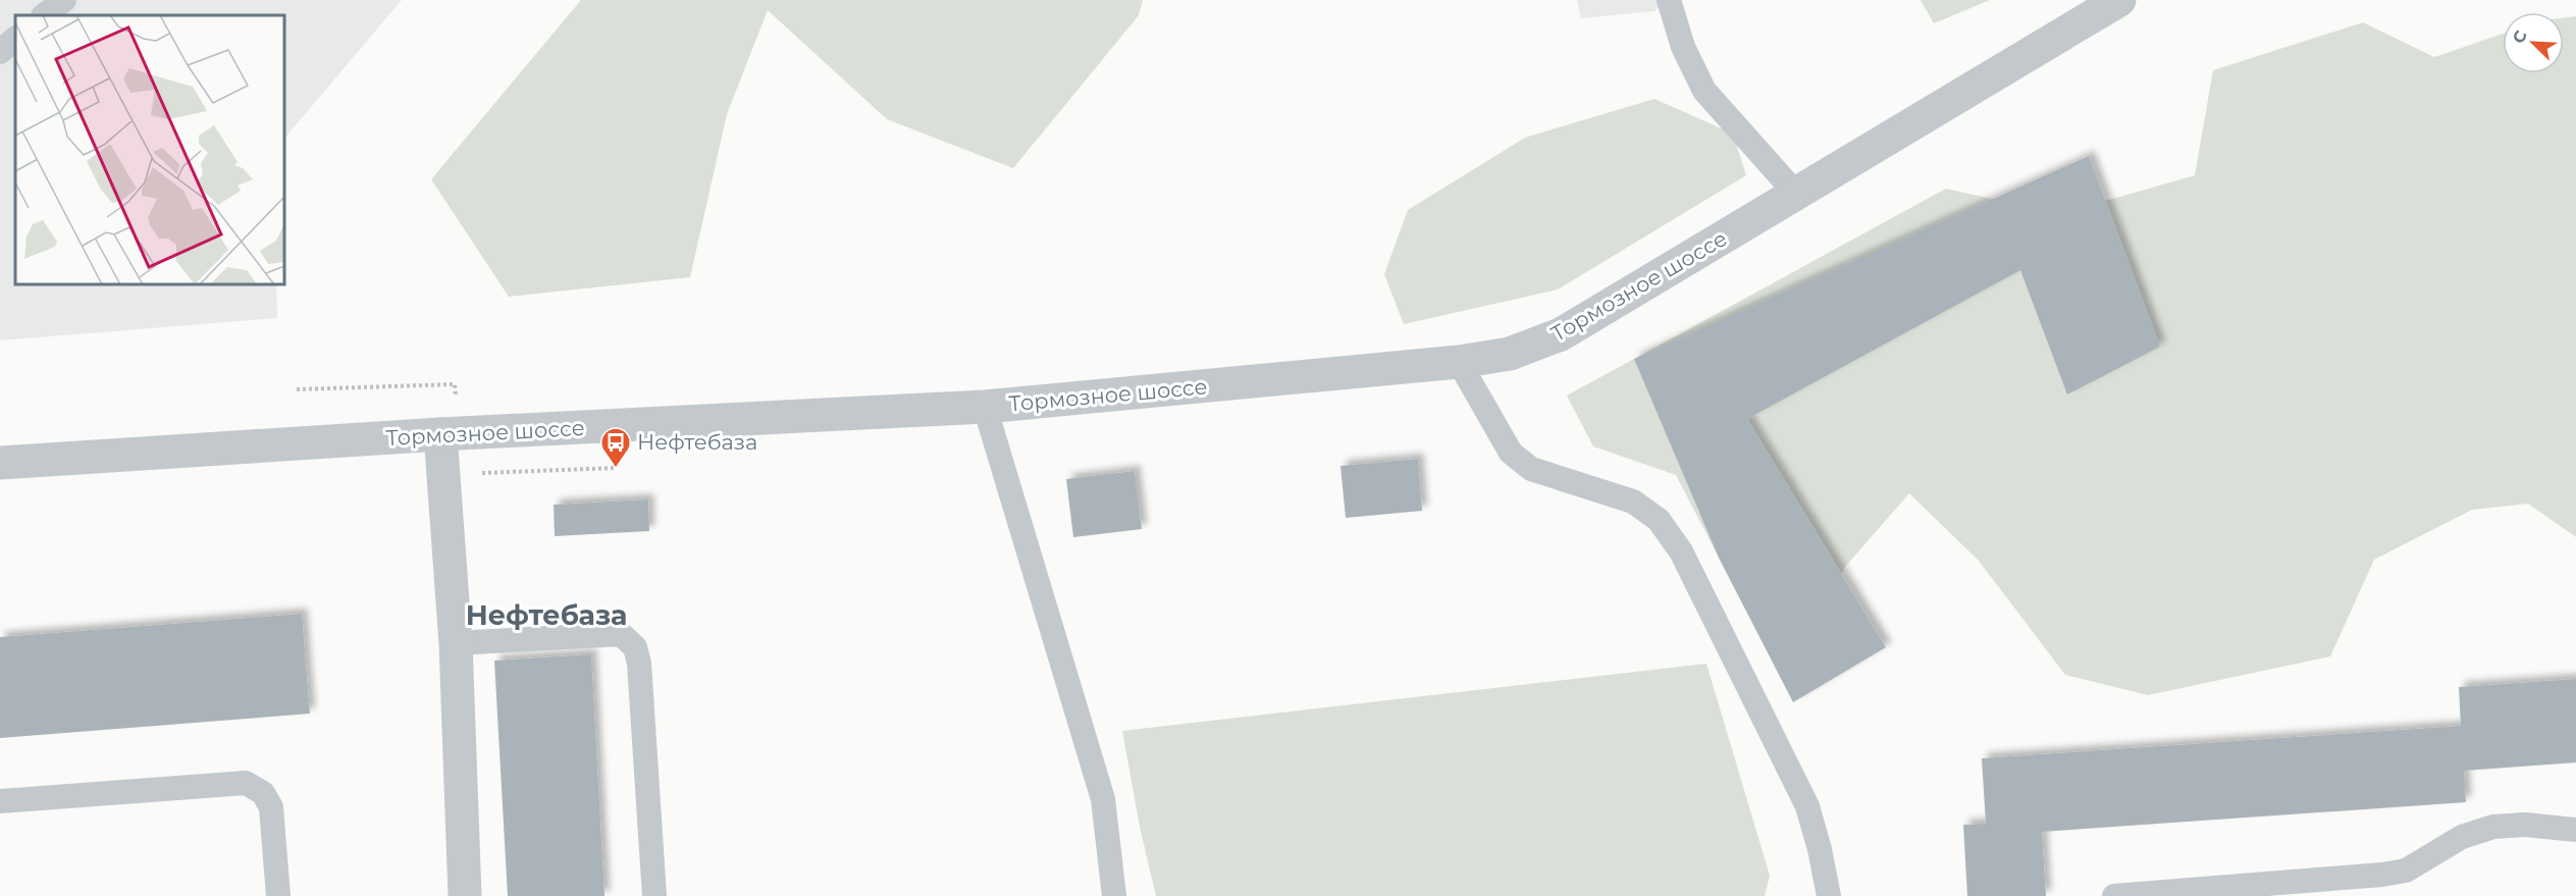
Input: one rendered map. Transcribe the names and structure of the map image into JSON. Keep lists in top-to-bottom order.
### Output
{
  "streets": {
    "street": ["Тормозное шоссе"]
  },
  "districts": ["Нефтебаза"],
  "places": {
    "bus stop": ["Нефтебаза"]
  },
  "north": "top left"
}
